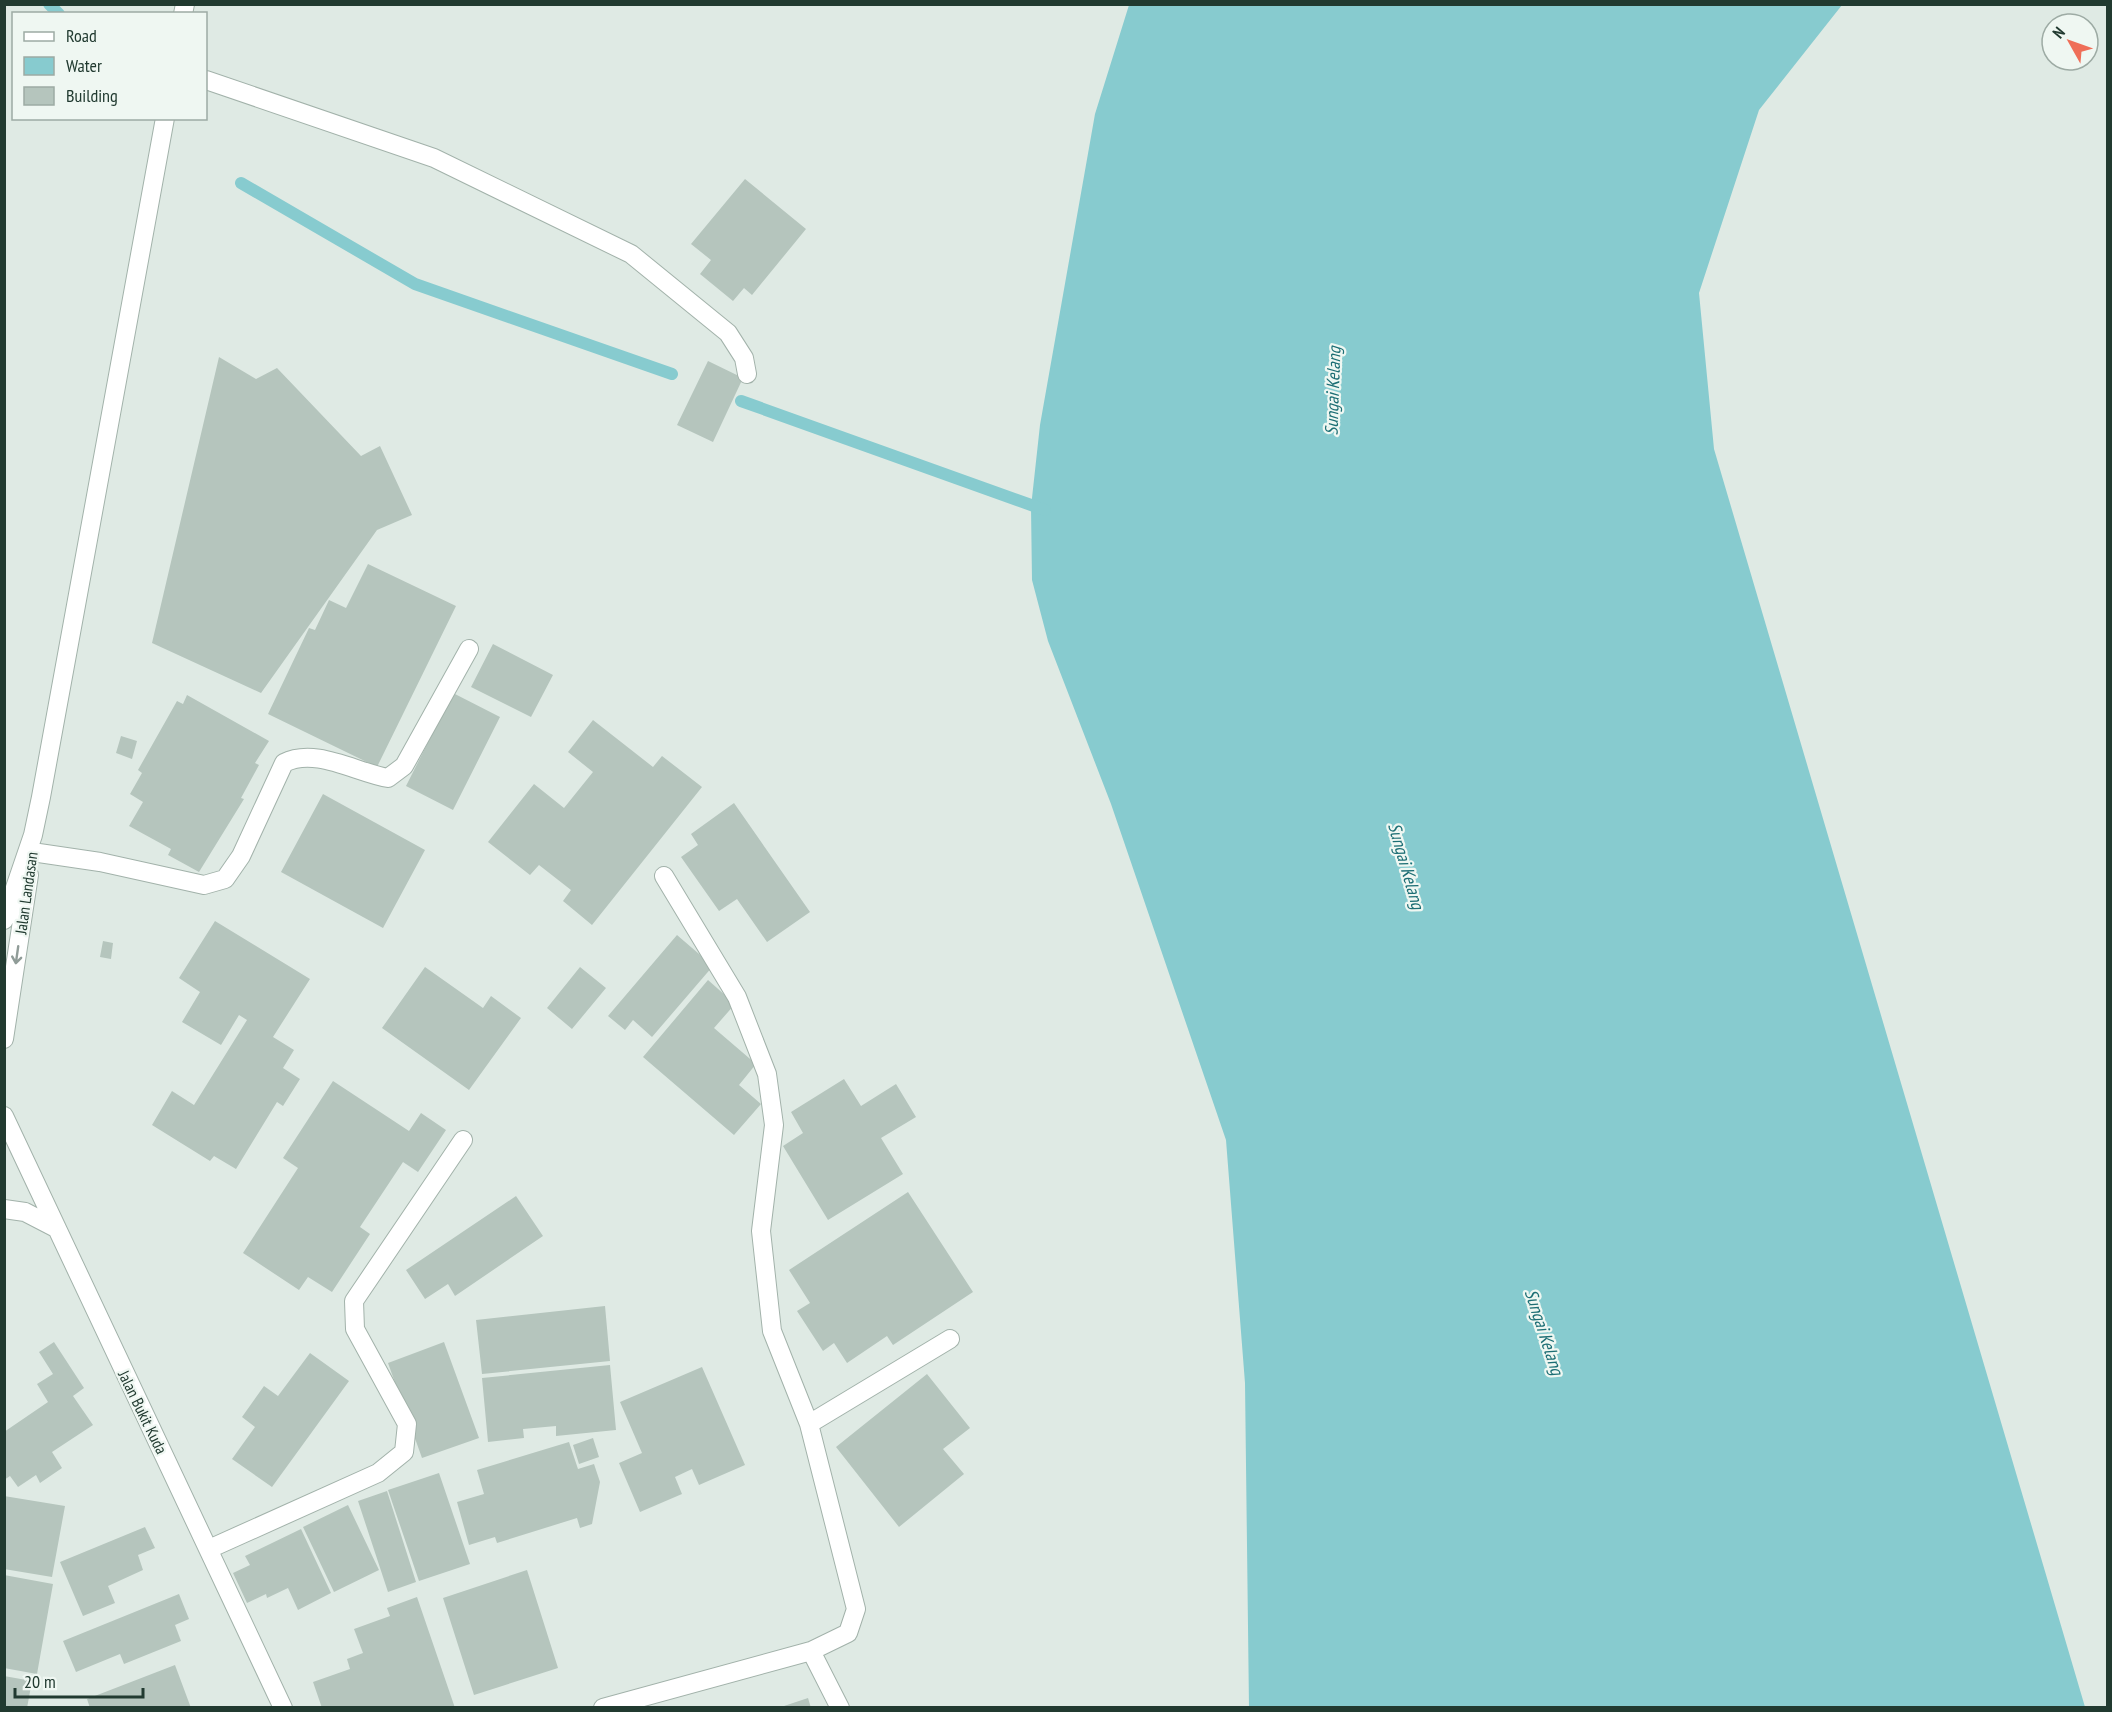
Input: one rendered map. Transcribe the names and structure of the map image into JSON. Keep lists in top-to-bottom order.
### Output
{
  "streets": {
    "street": ["Jalan Landasan", "Jalan Bukit Kuda"]
  },
  "water": ["Sungai Kelang"],
  "legend": ["Road", "Water", "Building"],
  "scale_bar": "20 m",
  "north": "top left"
}
